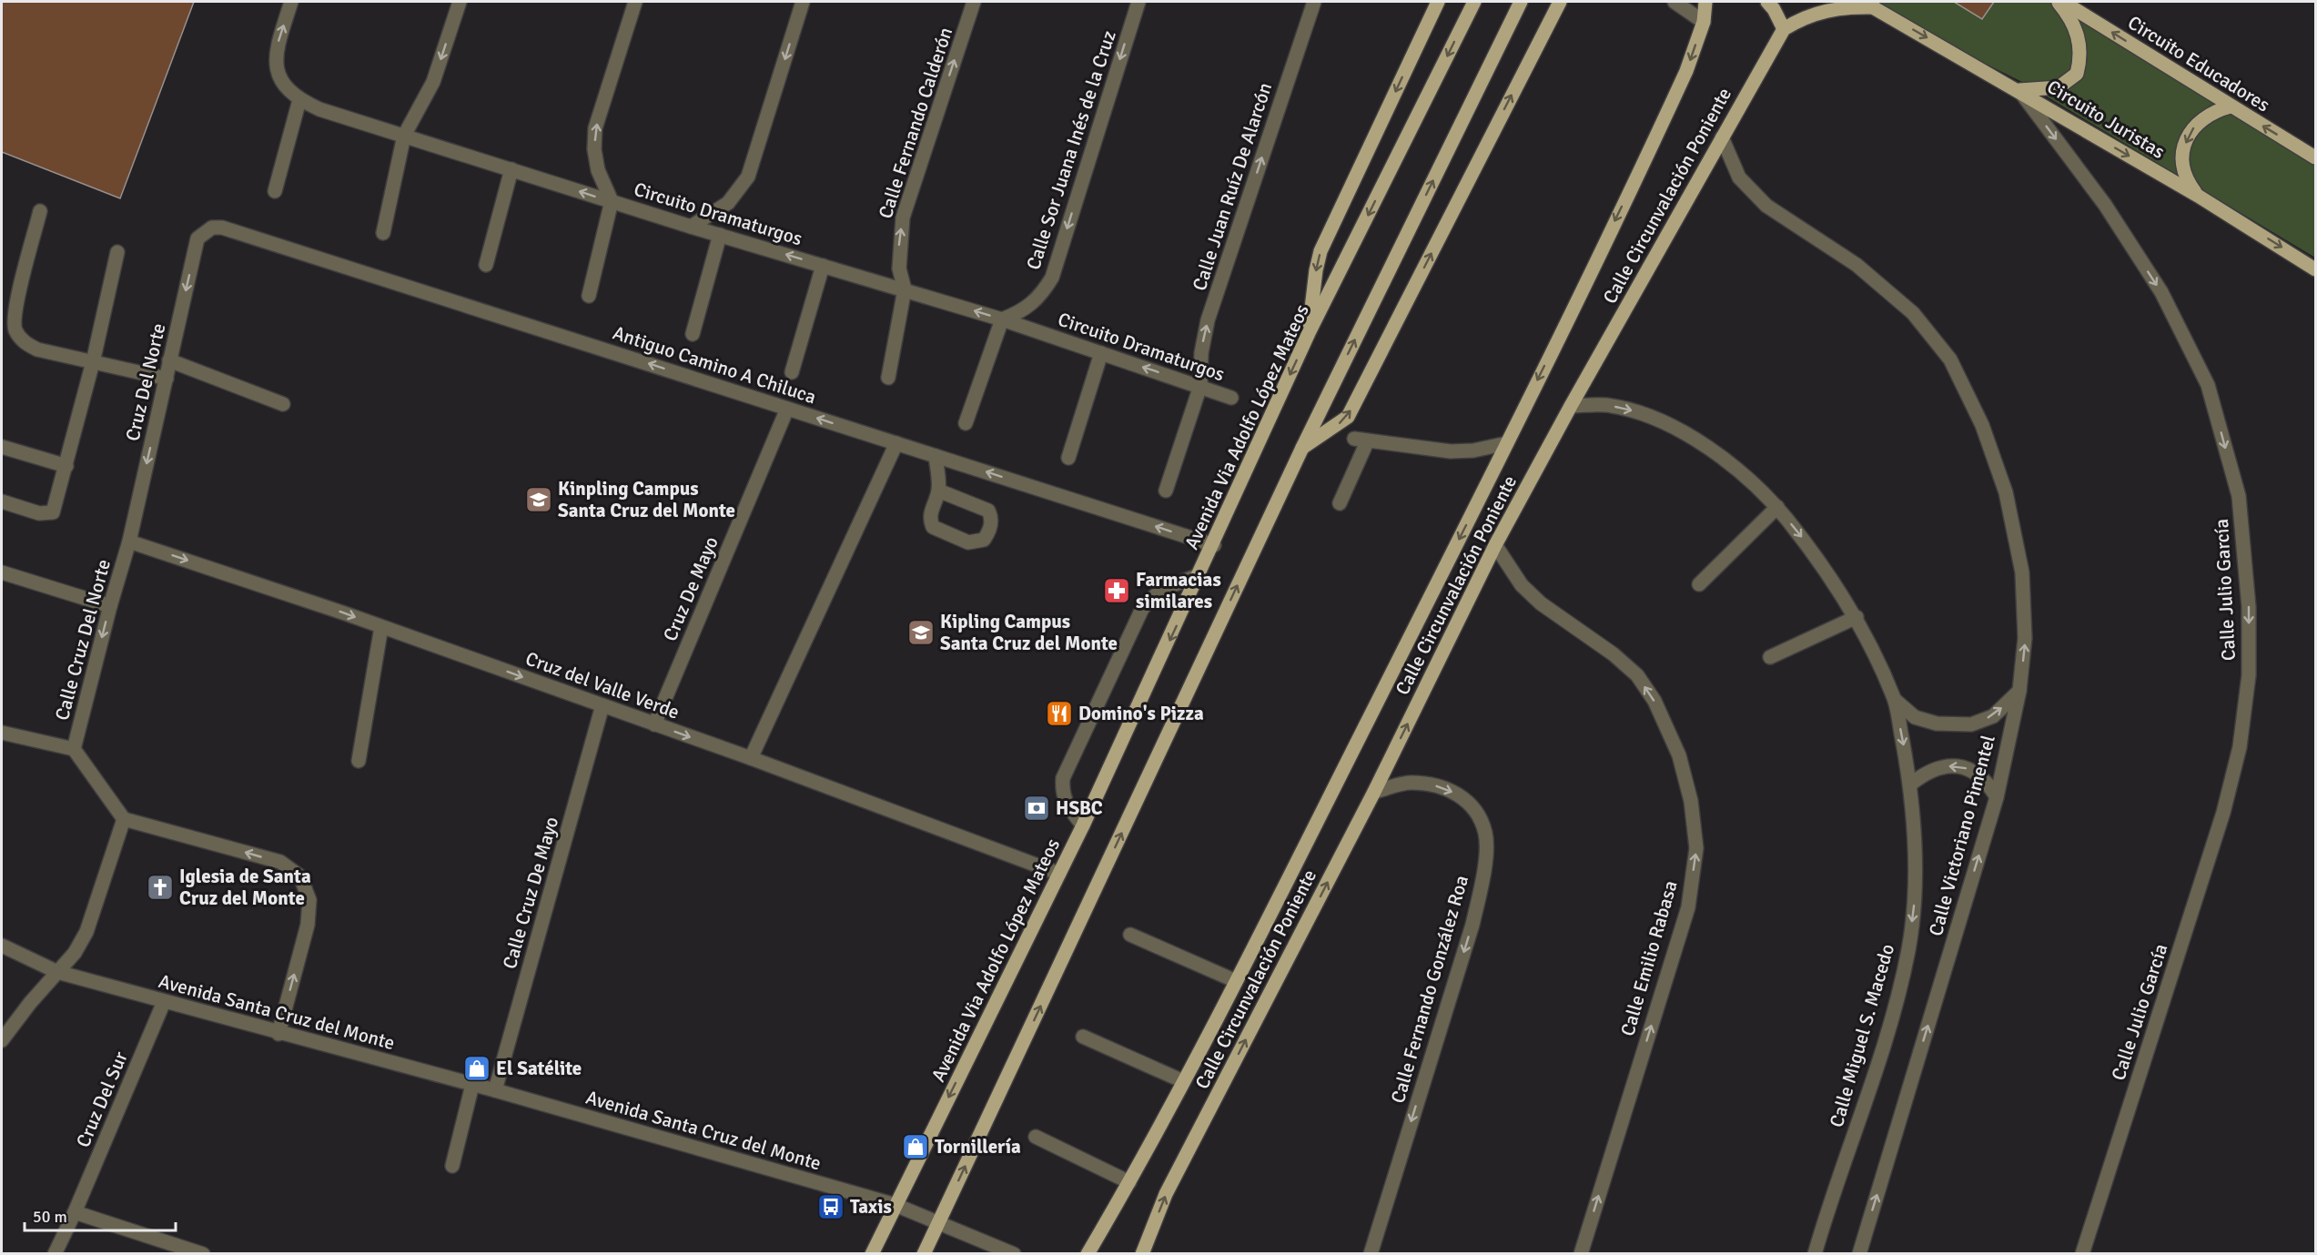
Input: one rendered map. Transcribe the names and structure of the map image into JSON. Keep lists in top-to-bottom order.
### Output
{
  "streets": {
    "main road": [
      "Circuito Educadores",
      "Circuito Juristas",
      "Calle Circunvalación Poniente",
      "Avenida Via Adolfo López Mateos"
    ],
    "street": [
      "Calle Fernando Calderón",
      "Calle Sor Juana Inés de la Cruz",
      "Calle Juan Ruíz De Alarcón",
      "Circuito Dramaturgos",
      "Antiguo Camino A Chiluca",
      "Cruz Del Norte",
      "Cruz De Mayo",
      "Calle Julio García",
      "Calle Cruz Del Norte",
      "Cruz del Valle Verde",
      "Calle Victoriano Pimentel",
      "Calle Cruz De Mayo",
      "Calle Emilio Rabasa",
      "Calle Fernando González Roa",
      "Avenida Santa Cruz del Monte",
      "Calle Miguel S. Macedo",
      "Cruz Del Sur"
    ]
  },
  "crossings": [
    ["Circuito Juristas", "Calle Julio García"],
    ["Calle Fernando Calderón", "Circuito Dramaturgos"],
    ["Calle Sor Juana Inés de la Cruz", "Circuito Dramaturgos"],
    ["Calle Juan Ruíz De Alarcón", "Circuito Dramaturgos"],
    ["Calle Circunvalación Poniente", "Calle Victoriano Pimentel"],
    ["Calle Circunvalación Poniente", "Calle Emilio Rabasa"],
    ["Calle Circunvalación Poniente", "Calle Fernando González Roa"],
    ["Calle Circunvalación Poniente", "Calle Miguel S. Macedo"],
    ["Antiguo Camino A Chiluca", "Cruz Del Norte"],
    ["Antiguo Camino A Chiluca", "Avenida Via Adolfo López Mateos"],
    ["Antiguo Camino A Chiluca", "Cruz De Mayo"],
    ["Cruz Del Norte", "Calle Cruz Del Norte"],
    ["Cruz Del Norte", "Cruz del Valle Verde"],
    ["Avenida Via Adolfo López Mateos", "Cruz del Valle Verde"],
    ["Avenida Via Adolfo López Mateos", "Avenida Santa Cruz del Monte"],
    ["Cruz De Mayo", "Cruz del Valle Verde"],
    ["Calle Cruz Del Norte", "Cruz del Valle Verde"],
    ["Cruz del Valle Verde", "Calle Cruz De Mayo"],
    ["Calle Cruz De Mayo", "Avenida Santa Cruz del Monte"],
    ["Avenida Santa Cruz del Monte", "Cruz Del Sur"]
  ],
  "one_way": [
    "Circuito Educadores",
    "Circuito Juristas",
    "Calle Fernando Calderón",
    "Calle Sor Juana Inés de la Cruz",
    "Calle Juan Ruíz De Alarcón",
    "Circuito Dramaturgos",
    "Antiguo Camino A Chiluca",
    "Calle Julio García",
    "Calle Cruz Del Norte",
    "Cruz del Valle Verde",
    "Calle Victoriano Pimentel",
    "Calle Emilio Rabasa",
    "Calle Fernando González Roa",
    "Calle Miguel S. Macedo"
  ],
  "places": {
    "school or university": ["Kinpling Campus Santa Cruz del Monte", "Kipling Campus Santa Cruz del Monte"],
    "pharmacy": ["Farmacias similares"],
    "restaurant": ["Domino's Pizza"],
    "bank": ["HSBC"],
    "church": ["Iglesia de Santa Cruz del Monte"],
    "shop": ["El Satélite", "Tornillería"],
    "bus stop": ["Taxis"]
  },
  "scale_bar": "50 m"
}
